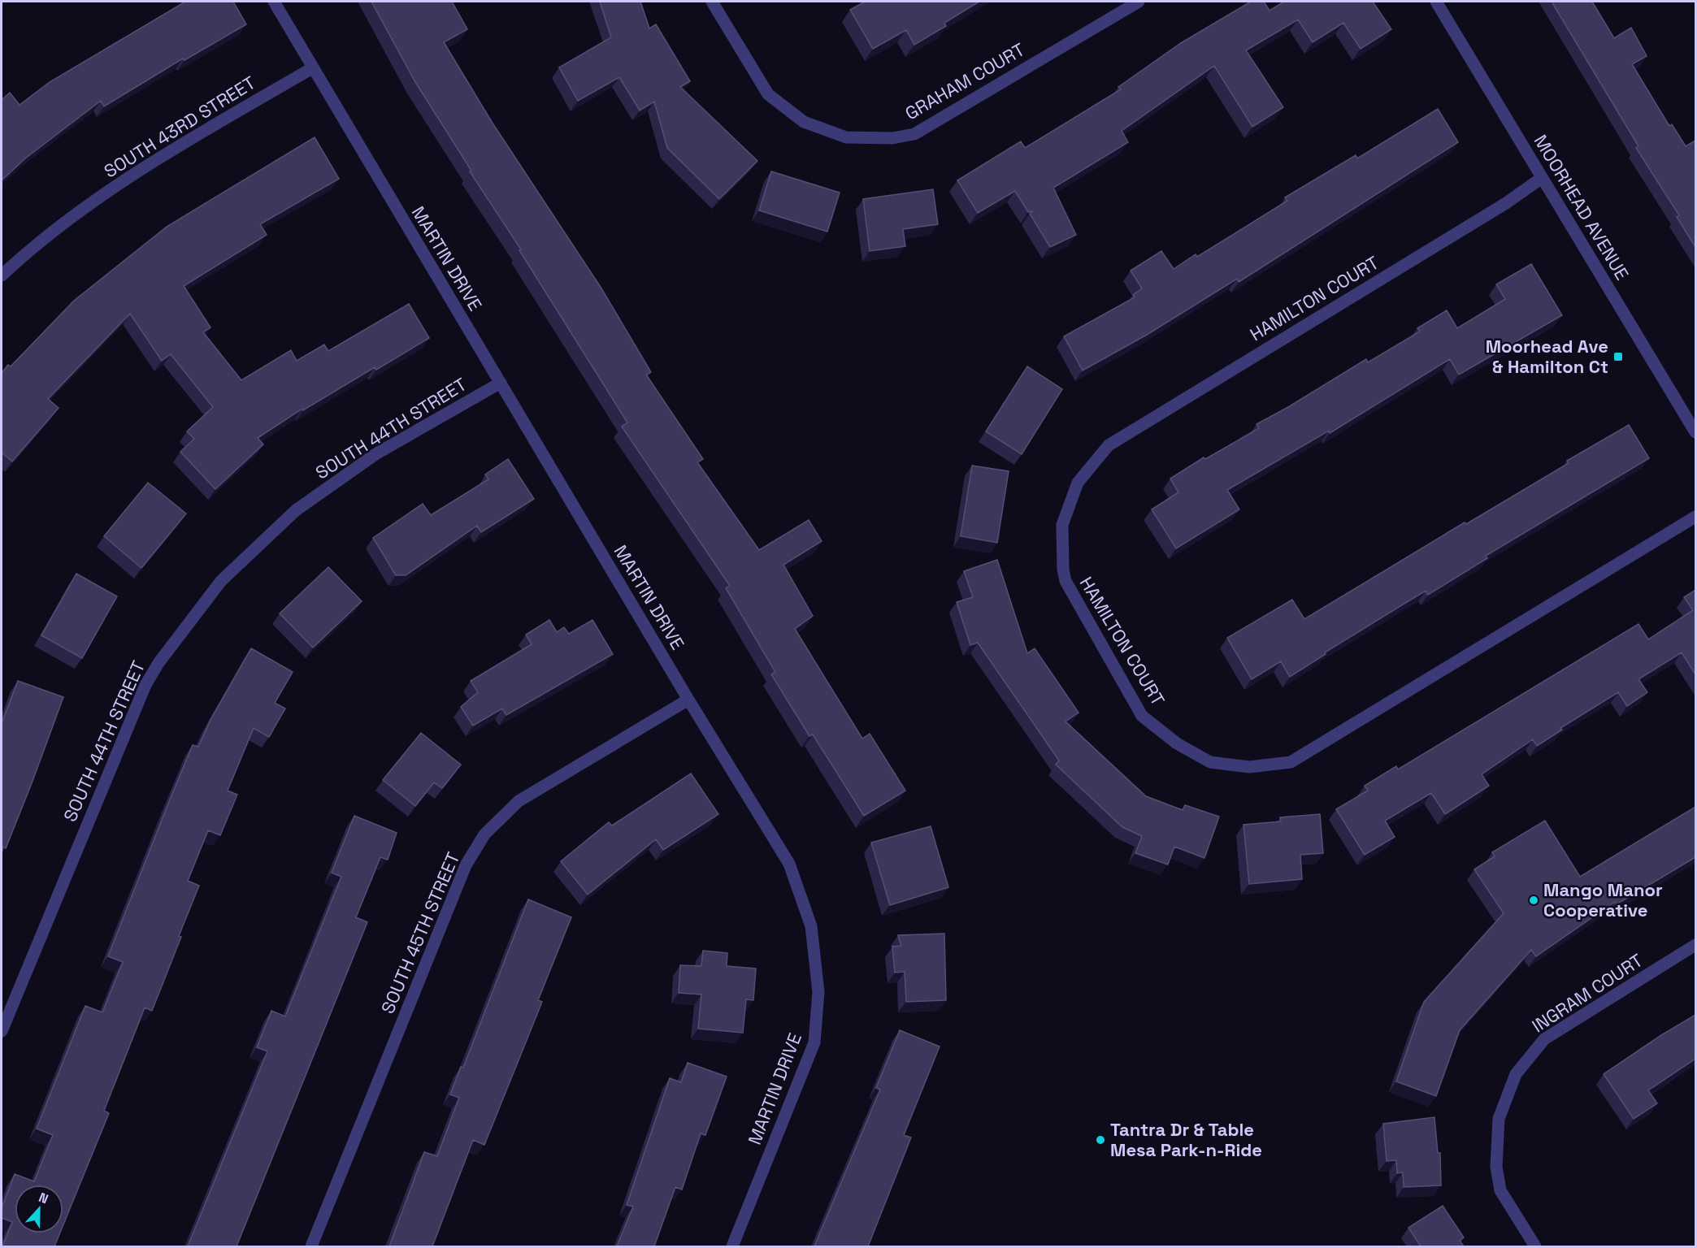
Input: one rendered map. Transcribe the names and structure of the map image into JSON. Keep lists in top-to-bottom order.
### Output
{
  "streets": {
    "street": [
      "GRAHAM COURT",
      "SOUTH 43RD STREET",
      "MOORHEAD AVENUE",
      "MARTIN DRIVE",
      "HAMILTON COURT",
      "SOUTH 44TH STREET",
      "SOUTH 45TH STREET",
      "INGRAM COURT"
    ]
  },
  "crossings": [
    ["SOUTH 43RD STREET", "MARTIN DRIVE"],
    ["MOORHEAD AVENUE", "HAMILTON COURT"],
    ["MARTIN DRIVE", "SOUTH 44TH STREET"],
    ["MARTIN DRIVE", "SOUTH 45TH STREET"]
  ],
  "places": {
    "transit": ["Moorhead Ave & Hamilton Ct"],
    "other": ["Mango Manor Cooperative", "Tantra Dr & Table Mesa Park-n-Ride"]
  },
  "north": "top"
}
